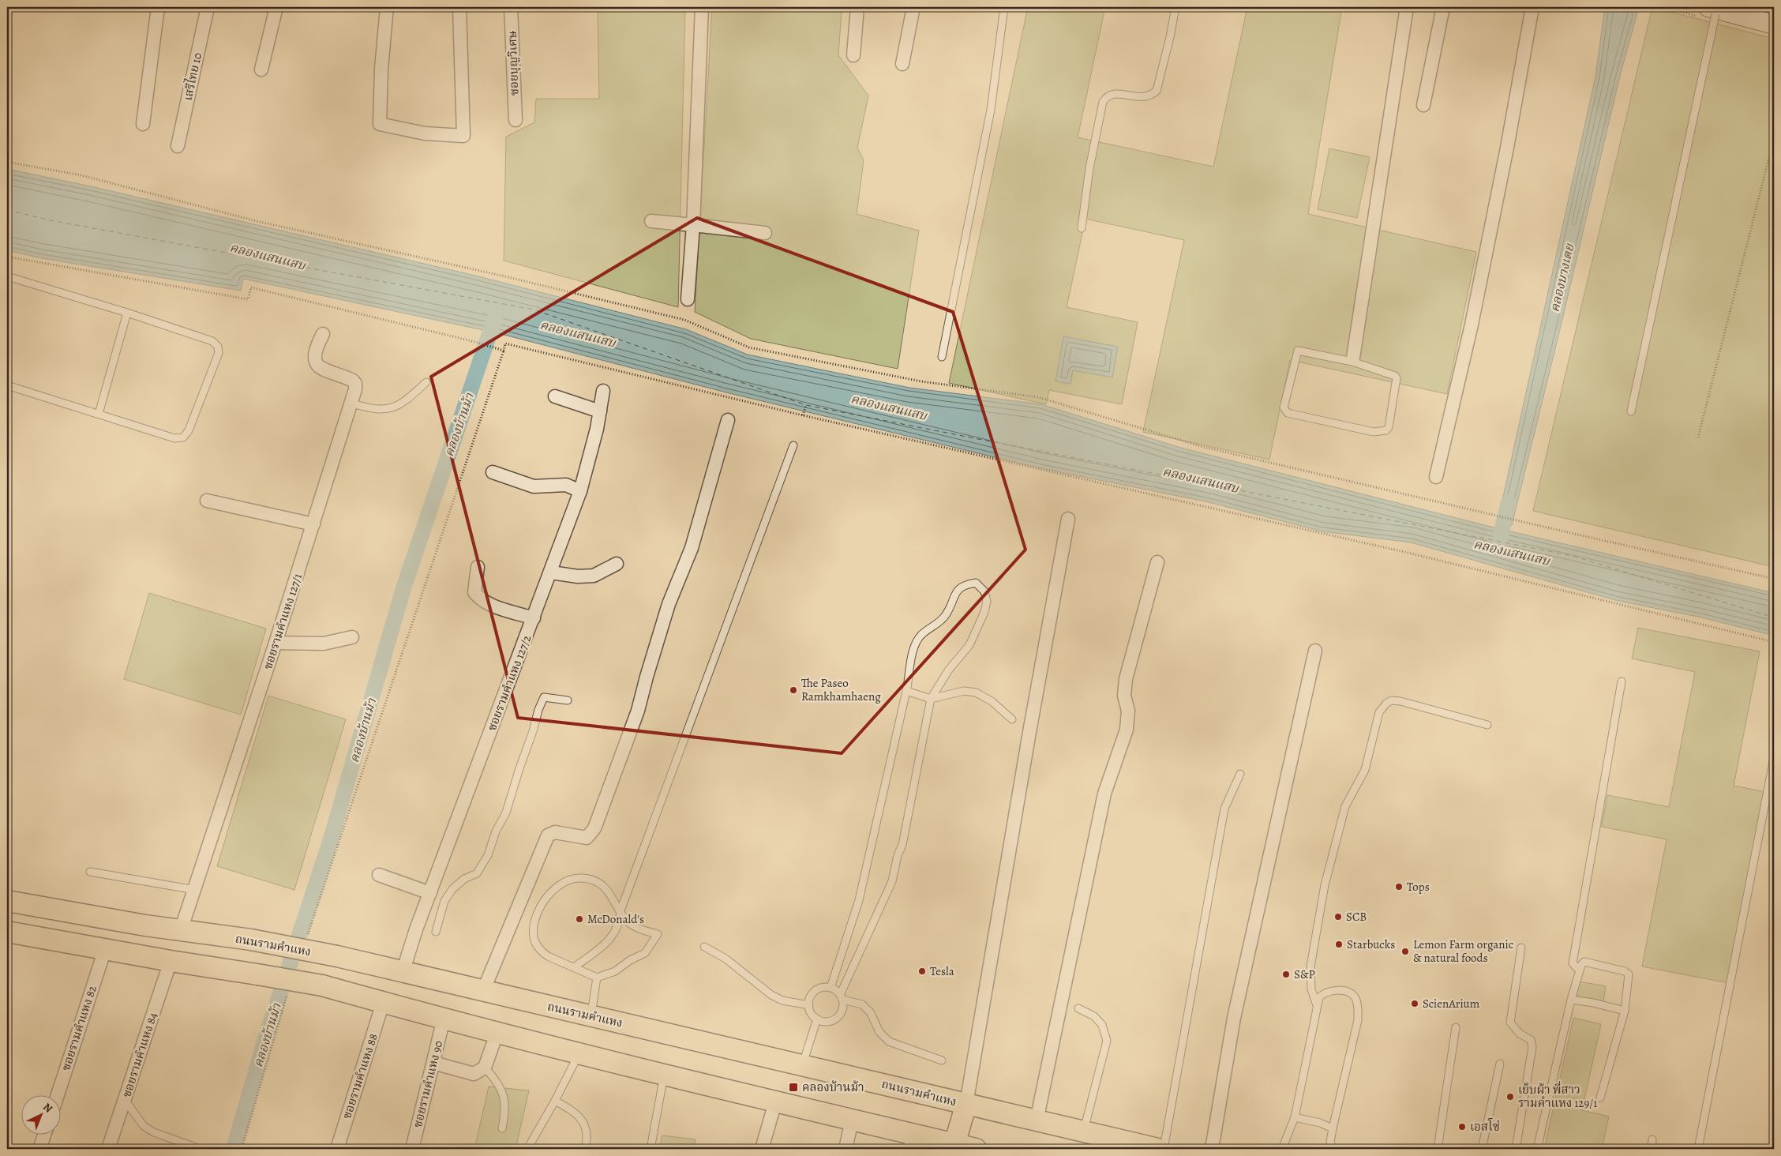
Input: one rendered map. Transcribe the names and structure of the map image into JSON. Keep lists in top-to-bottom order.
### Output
{
  "streets": {
    "main road": ["ถนนรามคำแหง"],
    "street": [
      "ซอยบุญวิเศษ",
      "เสรีไทย 10",
      "ซอยรามคำแหง 127/1",
      "ซอยรามคำแหง 127/2",
      "ซอยรามคำแหง 82",
      "ซอยรามคำแหง 84",
      "ซอยรามคำแหง 88",
      "ซอยรามคำแหง 90"
    ]
  },
  "crossings": [
    ["ซอยรามคำแหง 127/1", "ถนนรามคำแหง"],
    ["ซอยรามคำแหง 127/2", "ถนนรามคำแหง"]
  ],
  "water": ["คลองแสนแสบ", "คลองบางเตย", "คลองบ้านม้า"],
  "places": {
    "other": [
      "The Paseo Ramkhamhaeng",
      "Tops",
      "SCB",
      "McDonald's",
      "Starbucks",
      "Lemon Farm organic & natural foods",
      "Tesla",
      "S&P",
      "ScienArium",
      "เย็บผ้า พี่สาว รามคำแหง 129/1",
      "เอสโซ่"
    ],
    "transit": ["คลองบ้านม้า"]
  },
  "north": "top right"
}
